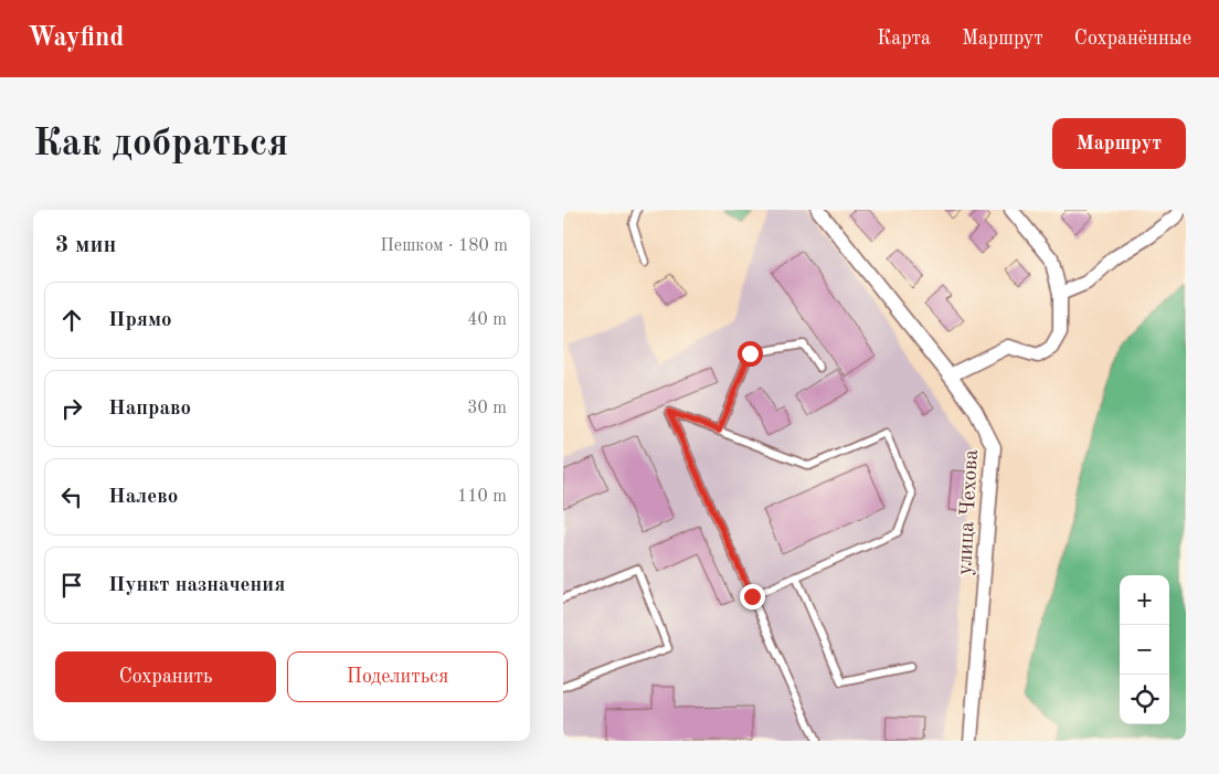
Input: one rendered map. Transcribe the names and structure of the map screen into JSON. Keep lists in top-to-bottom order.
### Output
{
  "streets": {
    "street": ["улица Чехова"]
  },
  "page": {
    "header": "Wayfind",
    "nav": ["Карта", "Маршрут", "Сохранённые"],
    "buttons": [
      "Маршрут",
      ["Сохранить", "Поделиться"]
    ],
    "title": "Как добраться",
    "heading": ["3 мин", "Пешком · 180 m"],
    "list": [
      ["Прямо", "40 m"],
      ["Направо", "30 m"],
      ["Налево", "110 m"],
      "Пункт назначения"
    ],
    "map_buttons": ["+", "−"]
  }
}
